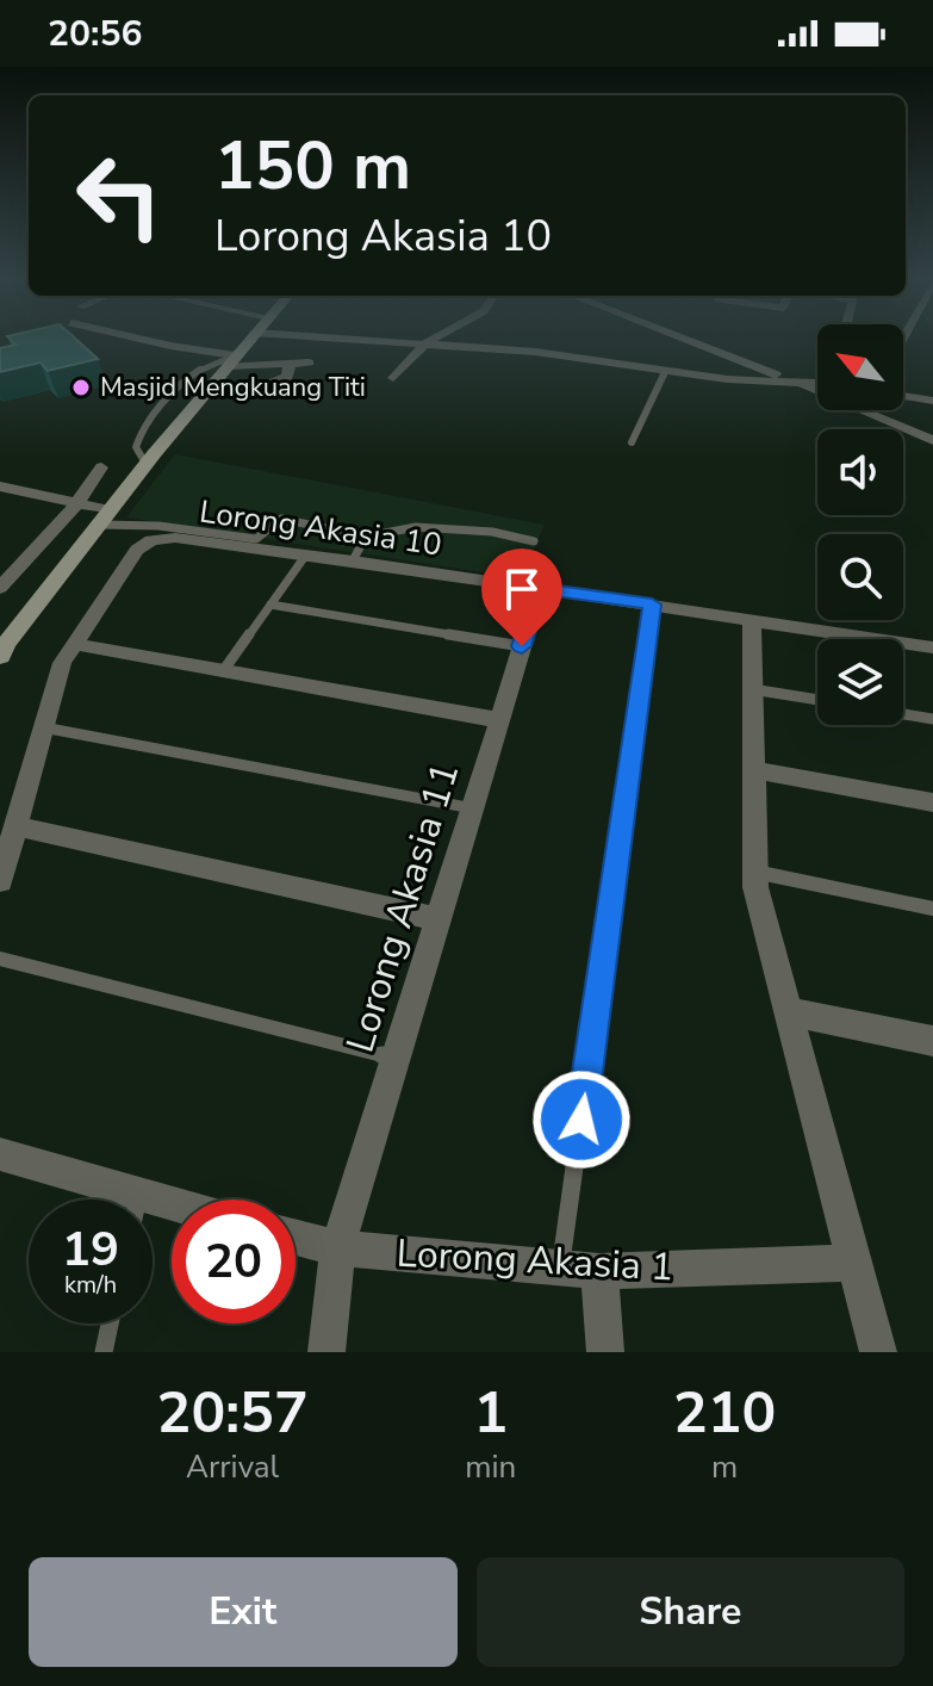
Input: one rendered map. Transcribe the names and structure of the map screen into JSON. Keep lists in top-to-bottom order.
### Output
{
  "streets": {
    "street": ["Lorong Akasia 10", "Lorong Akasia 11", "Lorong Akasia 1"]
  },
  "crossings": [
    ["Lorong Akasia 10", "Lorong Akasia 11"],
    ["Lorong Akasia 11", "Lorong Akasia 1"]
  ],
  "places": ["Masjid Mengkuang Titi"],
  "north": "top left",
  "page": {
    "status": "20:56",
    "turn": ["150 m", "Lorong Akasia 10"],
    "speed": "19 km/h",
    "limit": "20",
    "eta": [
      "20:57",
      "Arrival",
      "1",
      "min",
      "210",
      "m"
    ],
    "buttons": ["Exit", "Share"]
  }
}
